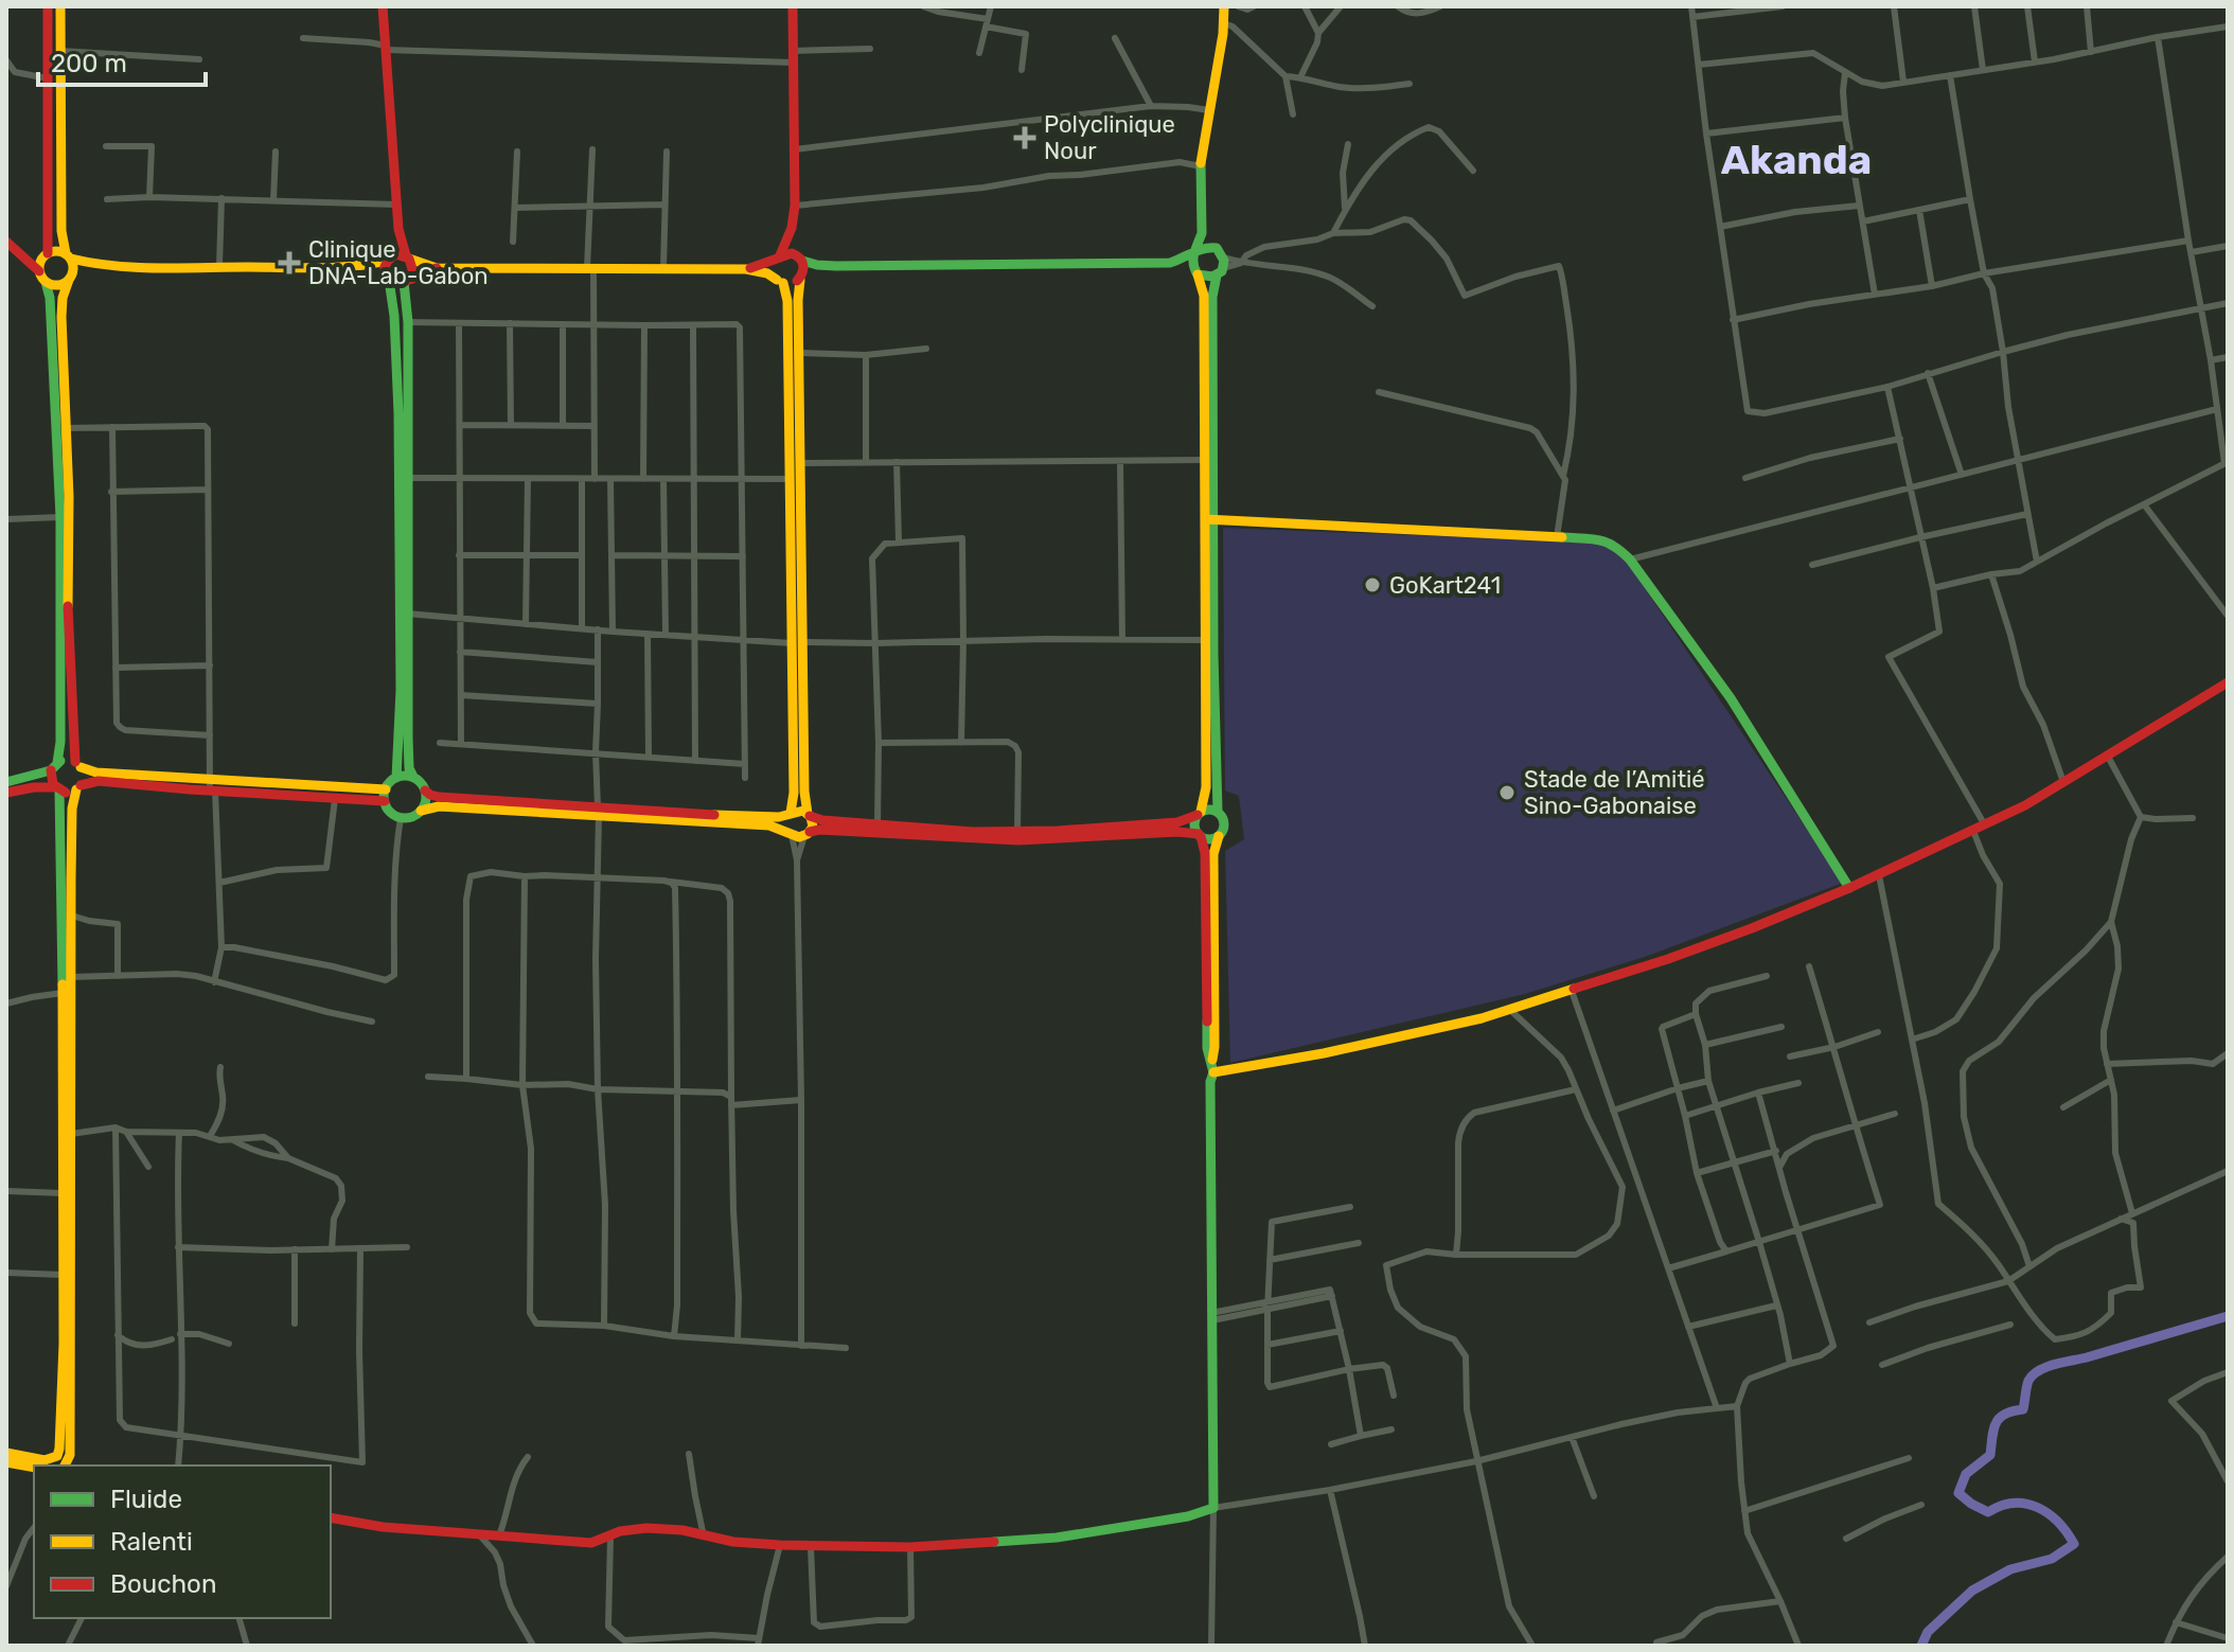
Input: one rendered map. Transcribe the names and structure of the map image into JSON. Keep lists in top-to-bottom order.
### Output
{
  "districts": ["Akanda"],
  "places": {
    "health": ["Polyclinique Nour", "Clinique DNA-Lab-Gabon"],
    "other": ["GoKart241", "Stade de l’Amitié Sino-Gabonaise"]
  },
  "legend": ["Fluide", "Ralenti", "Bouchon"],
  "scale_bar": "200 m"
}
